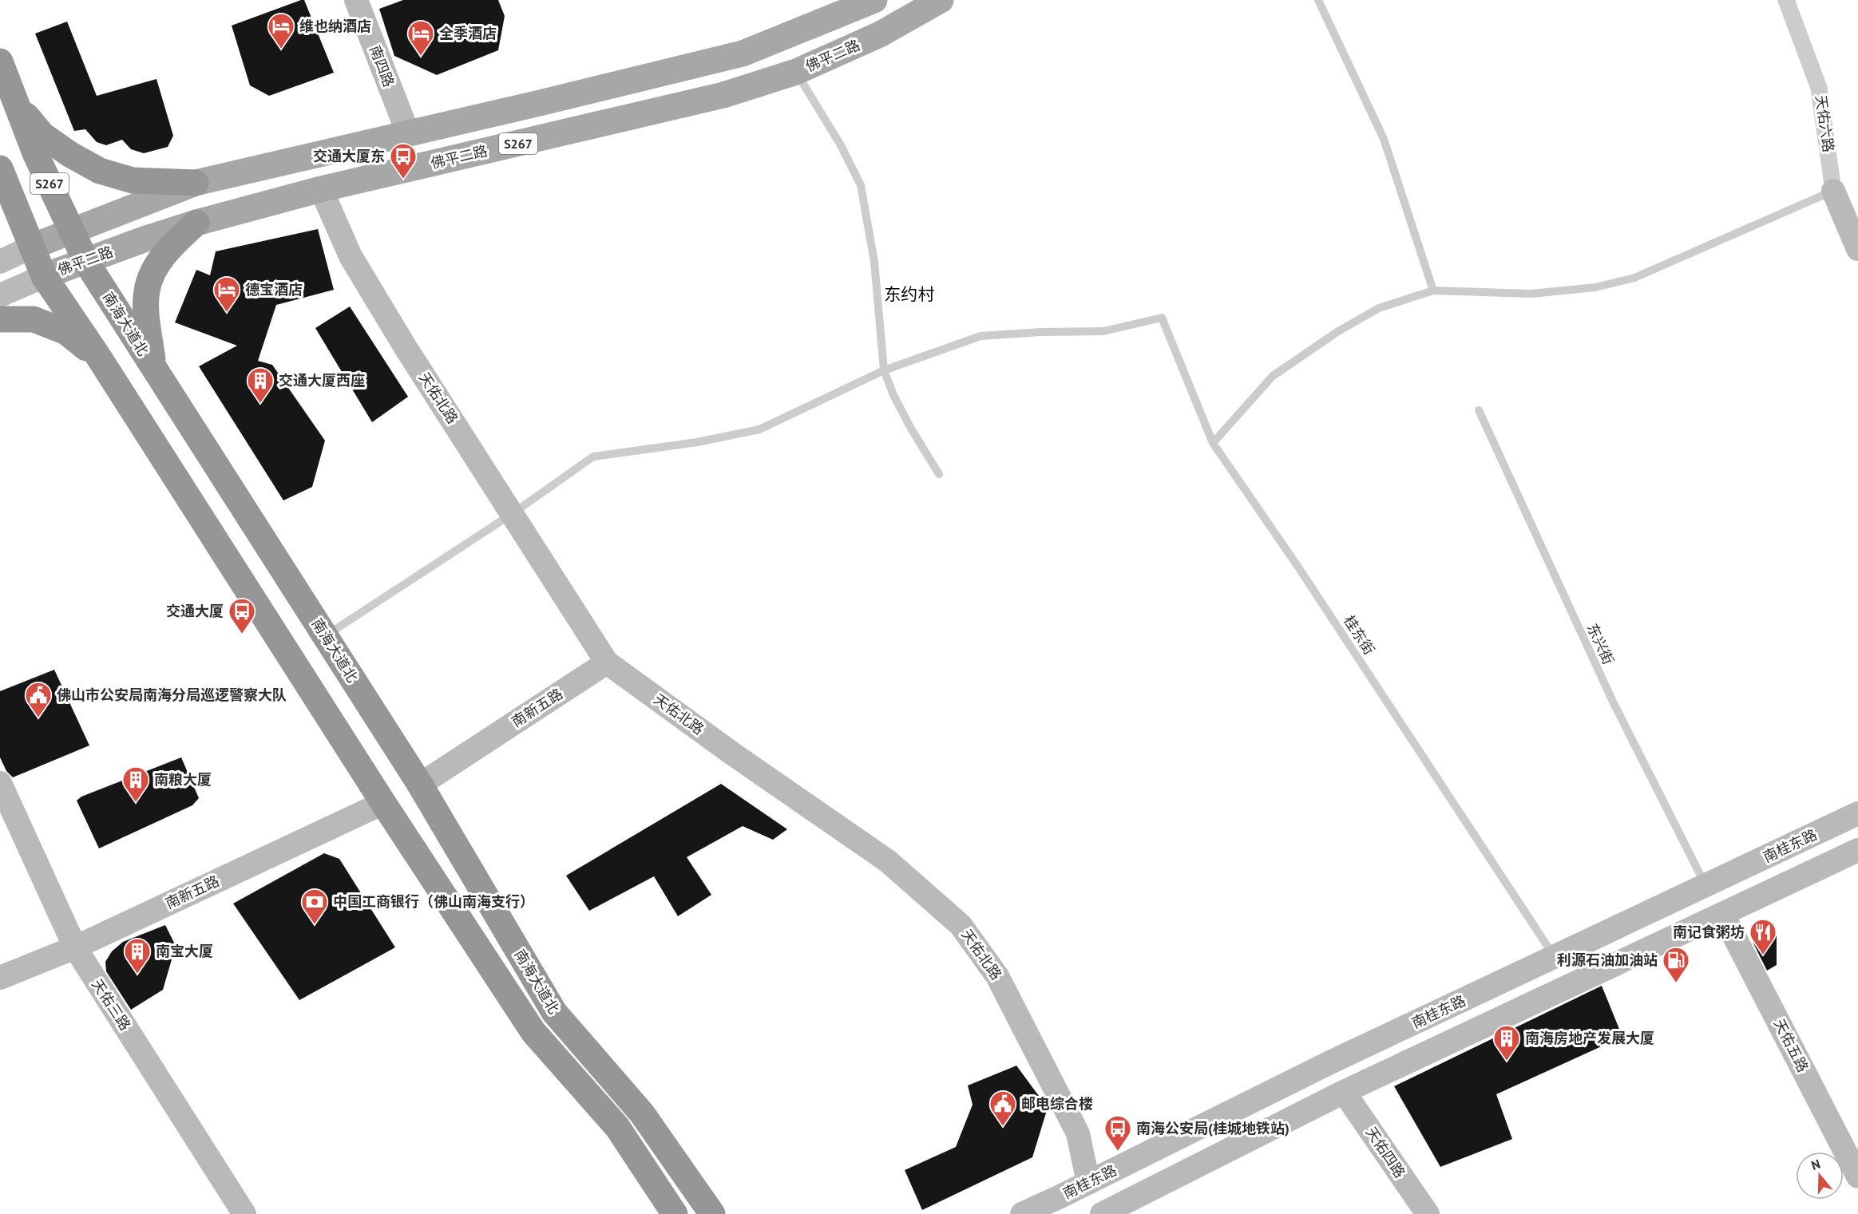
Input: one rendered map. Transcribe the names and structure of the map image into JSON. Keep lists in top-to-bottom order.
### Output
{
  "streets": {
    "highway": ["S267", "南海大道北"],
    "main road": ["佛平二路"],
    "street": [
      "南四路",
      "天佑六路",
      "天佑北路",
      "南新五路",
      "南桂东路",
      "天佑三路",
      "天佑五路",
      "天佑四路"
    ],
    "lane": ["桂东街", "东兴街"]
  },
  "crossings": [
    ["佛平二路", "南海大道北"],
    ["佛平二路", "天佑北路"],
    ["南海大道北", "南新五路"],
    ["天佑北路", "南新五路"],
    ["天佑北路", "南桂东路"],
    ["桂东街", "南桂东路"],
    ["东兴街", "南桂东路"],
    ["南新五路", "天佑三路"]
  ],
  "districts": ["东约村"],
  "places": {
    "hotel": ["维也纳酒店", "全季酒店", "德宝酒店"],
    "bus stop": ["交通大厦东", "交通大厦", "南海公安局(桂城地铁站)"],
    "building": [
      "交通大厦西座",
      "南粮大厦",
      "南宝大厦",
      "南海房地产发展大厦"
    ],
    "public building": ["佛山市公安局南海分局巡逻警察大队", "邮电综合楼"],
    "bank": ["中国工商银行（佛山南海支行）"],
    "restaurant": ["南记食粥坊"],
    "fuel station": ["利源石油加油站"]
  },
  "north": "top"
}
